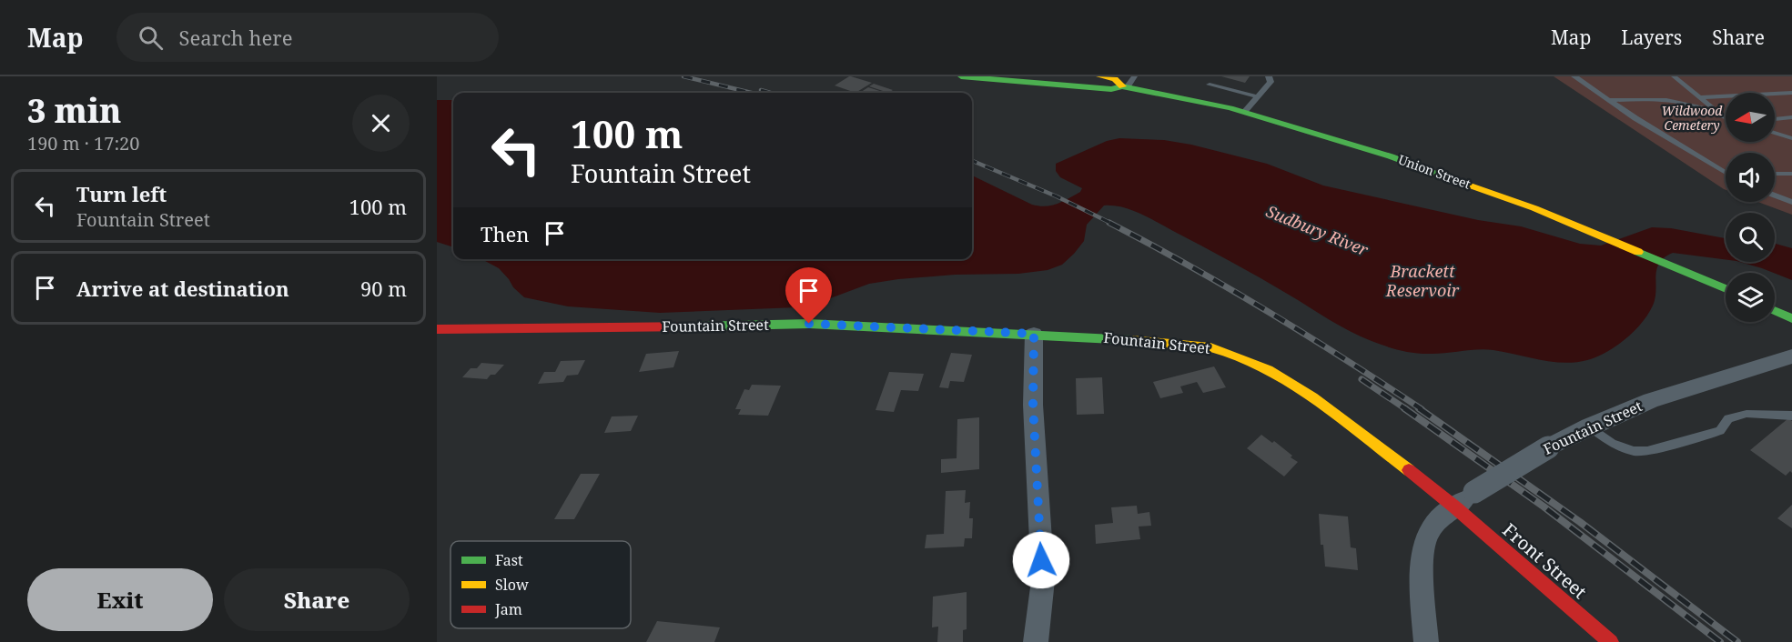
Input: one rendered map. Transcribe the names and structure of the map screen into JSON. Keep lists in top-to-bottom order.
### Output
{
  "streets": {
    "street": ["Union Street", "Fountain Street", "Front Street"]
  },
  "crossings": [
    ["Fountain Street", "Front Street"]
  ],
  "water": ["Sudbury River", "Brackett Reservoir"],
  "parks": ["Wildwood Cemetery"],
  "legend": ["Fast", "Slow", "Jam"],
  "north": "left",
  "page": {
    "header": "Map",
    "search": "Search here",
    "nav": ["Map", "Layers", "Share"],
    "heading": ["3 min", "190 m · 17:20"],
    "turn": ["100 m", "Fountain Street"],
    "list": [
      {
        "name": "Turn left",
        "note": "Fountain Street",
        "value": "100 m"
      },
      {
        "name": "Arrive at destination",
        "value": "90 m"
      }
    ],
    "then": "Then",
    "buttons": ["Exit", "Share"]
  }
}
